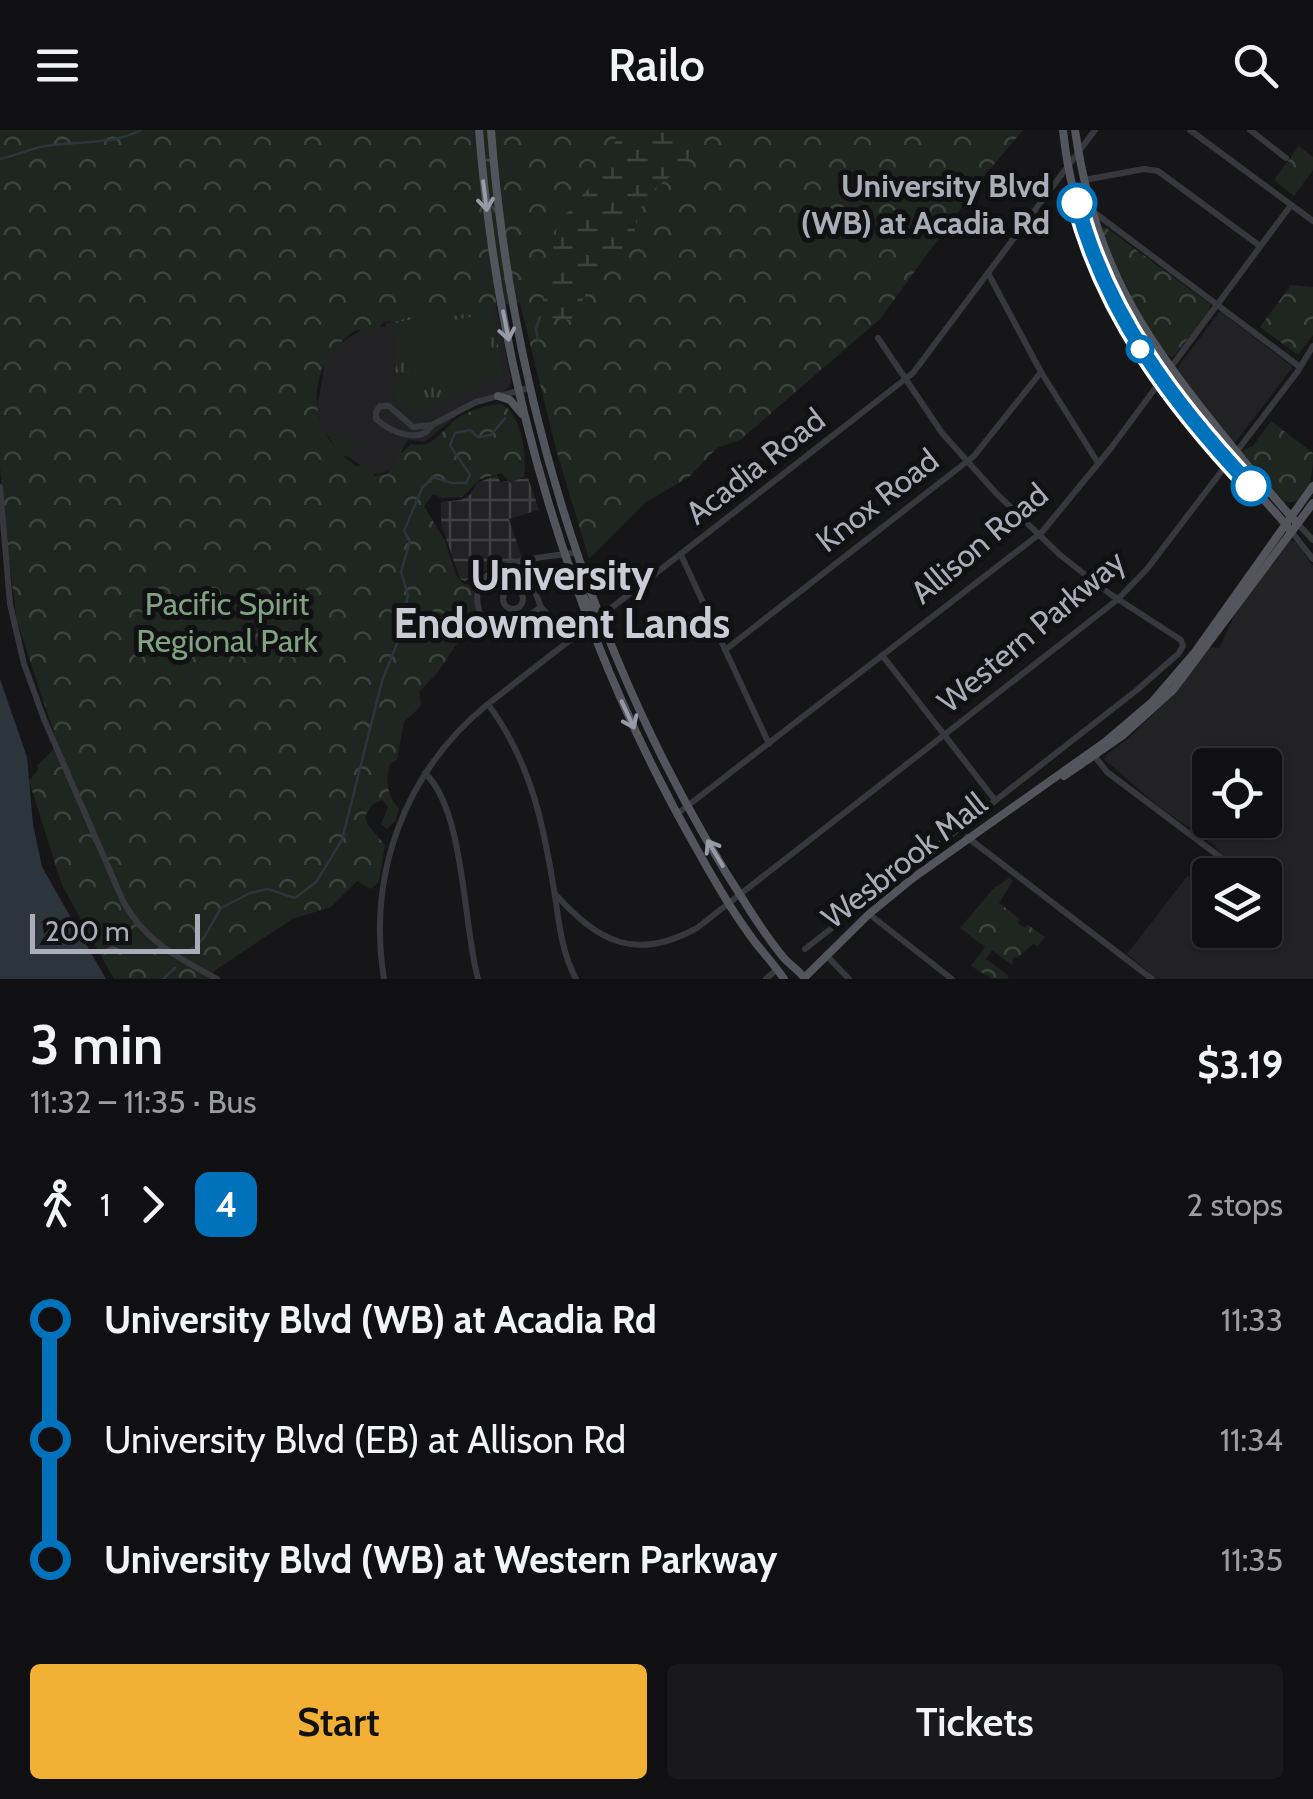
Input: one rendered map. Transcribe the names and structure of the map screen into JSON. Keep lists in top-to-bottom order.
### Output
{
  "streets": {
    "main road": ["Wesbrook Mall"],
    "street": [
      "Acadia Road",
      "Knox Road",
      "Allison Road",
      "Western Parkway"
    ]
  },
  "districts": ["University Endowment Lands"],
  "parks": ["Pacific Spirit Regional Park"],
  "places": ["University Blvd (WB) at Acadia Rd"],
  "lines": ["bus line 4"],
  "scale_bar": "200 m",
  "page": {
    "header": "Railo",
    "scale": "200 m",
    "heading": ["3 min", "11:32 – 11:35 · Bus", "$3.19"],
    "legs": ["1", "4", "2 stops"],
    "list": [
      {
        "name": "University Blvd (WB) at Acadia Rd",
        "value": "11:33"
      },
      {
        "name": "University Blvd (EB) at Allison Rd",
        "value": "11:34"
      },
      {
        "name": "University Blvd (WB) at Western Parkway",
        "value": "11:35"
      }
    ],
    "buttons": ["Start", "Tickets"]
  }
}
